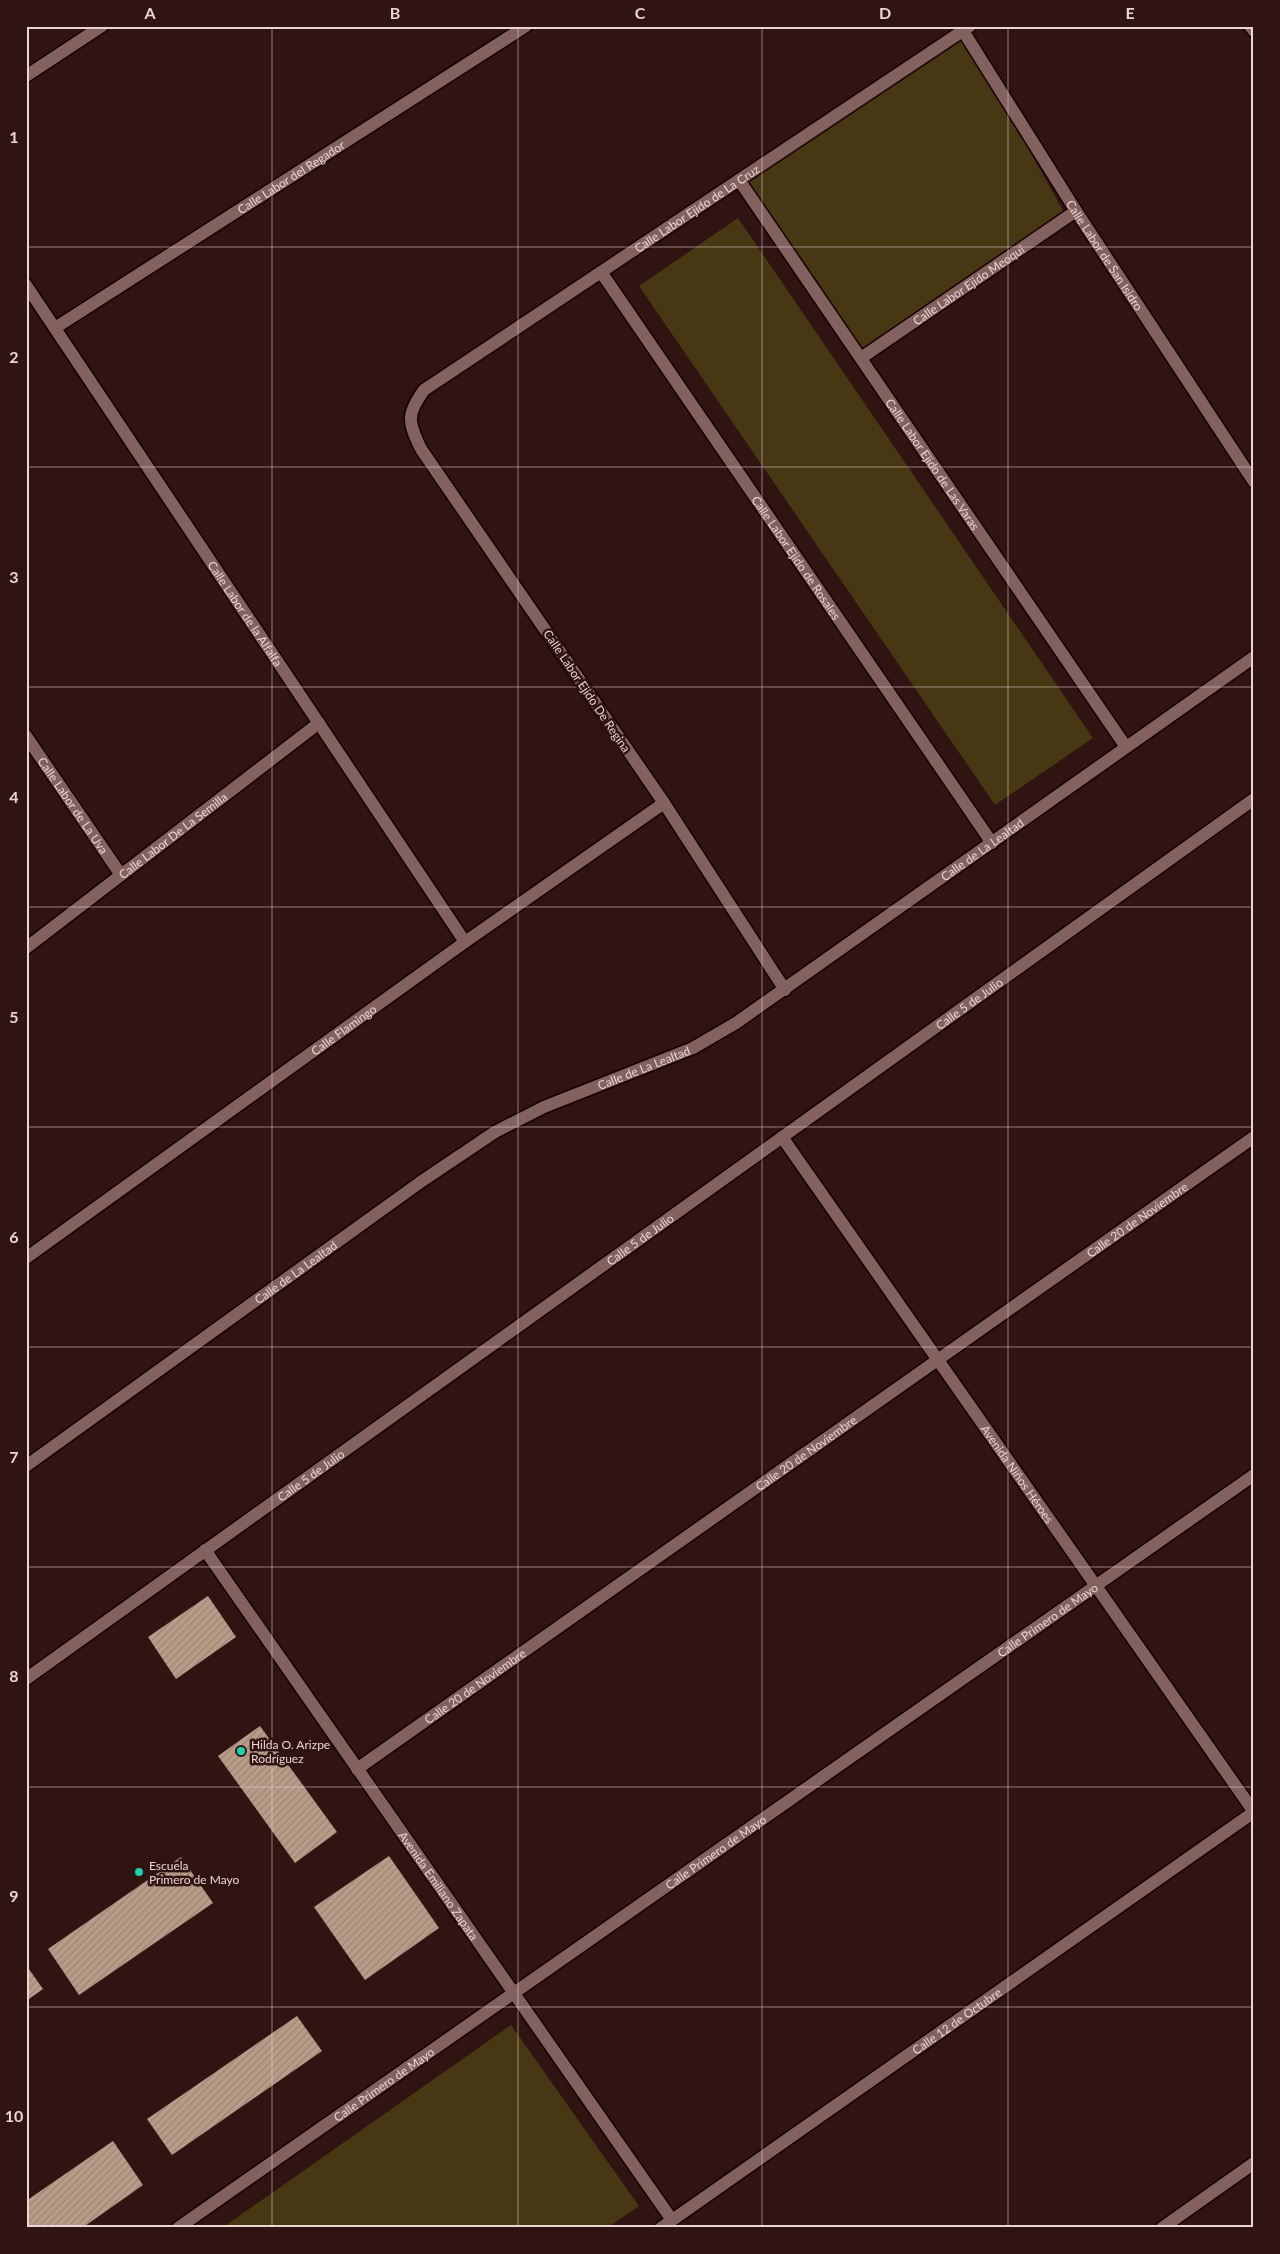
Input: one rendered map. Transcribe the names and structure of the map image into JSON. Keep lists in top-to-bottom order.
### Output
{
  "streets": {
    "street": [
      "Calle Labor del Regador",
      "Calle Labor Ejido de La Cruz",
      "Calle Labor de San Isidro",
      "Calle Labor Ejido Meoqui",
      "Calle Labor Ejido de Las Varas",
      "Calle Labor Ejido de Rosales",
      "Calle Labor de la Alfalfa",
      "Calle Labor Ejido De Regina",
      "Calle Labor de La Uva",
      "Calle Labor De La Semilla",
      "Calle de La Lealtad",
      "Calle 5 de Julio",
      "Calle Flamingo",
      "Calle 20 de Noviembre",
      "Avenida Niños Héroes",
      "Calle Primero de Mayo",
      "Avenida Emiliano Zapata",
      "Calle 12 de Octubre"
    ]
  },
  "crossings": [
    ["Calle Labor del Regador", "Calle Labor de la Alfalfa"],
    ["Calle Labor Ejido de La Cruz", "Calle Labor de San Isidro"],
    ["Calle Labor Ejido de La Cruz", "Calle Labor Ejido de Las Varas"],
    ["Calle Labor Ejido de La Cruz", "Calle Labor Ejido de Rosales"],
    ["Calle Labor Ejido de La Cruz", "Calle Labor Ejido De Regina"],
    ["Calle Labor de San Isidro", "Calle Labor Ejido Meoqui"],
    ["Calle Labor Ejido Meoqui", "Calle Labor Ejido de Las Varas"],
    ["Calle Labor Ejido de Las Varas", "Calle de La Lealtad"],
    ["Calle Labor Ejido de Rosales", "Calle de La Lealtad"],
    ["Calle Labor de la Alfalfa", "Calle Labor De La Semilla"],
    ["Calle Labor de la Alfalfa", "Calle Flamingo"],
    ["Calle Labor Ejido De Regina", "Calle de La Lealtad"],
    ["Calle Labor Ejido De Regina", "Calle Flamingo"],
    ["Calle Labor de La Uva", "Calle Labor De La Semilla"],
    ["Calle 5 de Julio", "Avenida Niños Héroes"],
    ["Calle 5 de Julio", "Avenida Emiliano Zapata"],
    ["Calle 20 de Noviembre", "Avenida Niños Héroes"],
    ["Calle 20 de Noviembre", "Avenida Emiliano Zapata"],
    ["Avenida Niños Héroes", "Calle Primero de Mayo"],
    ["Avenida Niños Héroes", "Calle 12 de Octubre"],
    ["Calle Primero de Mayo", "Avenida Emiliano Zapata"],
    ["Avenida Emiliano Zapata", "Calle 12 de Octubre"]
  ],
  "places": ["Hilda O. Arizpe Rodríguez", "Escuela Primero de Mayo"],
  "grid": {
    "columns": [
      "A",
      "B",
      "C",
      "D",
      "E"
    ],
    "rows": [
      "1",
      "2",
      "3",
      "4",
      "5",
      "6",
      "7",
      "8",
      "9",
      "10"
    ]
  }
}
